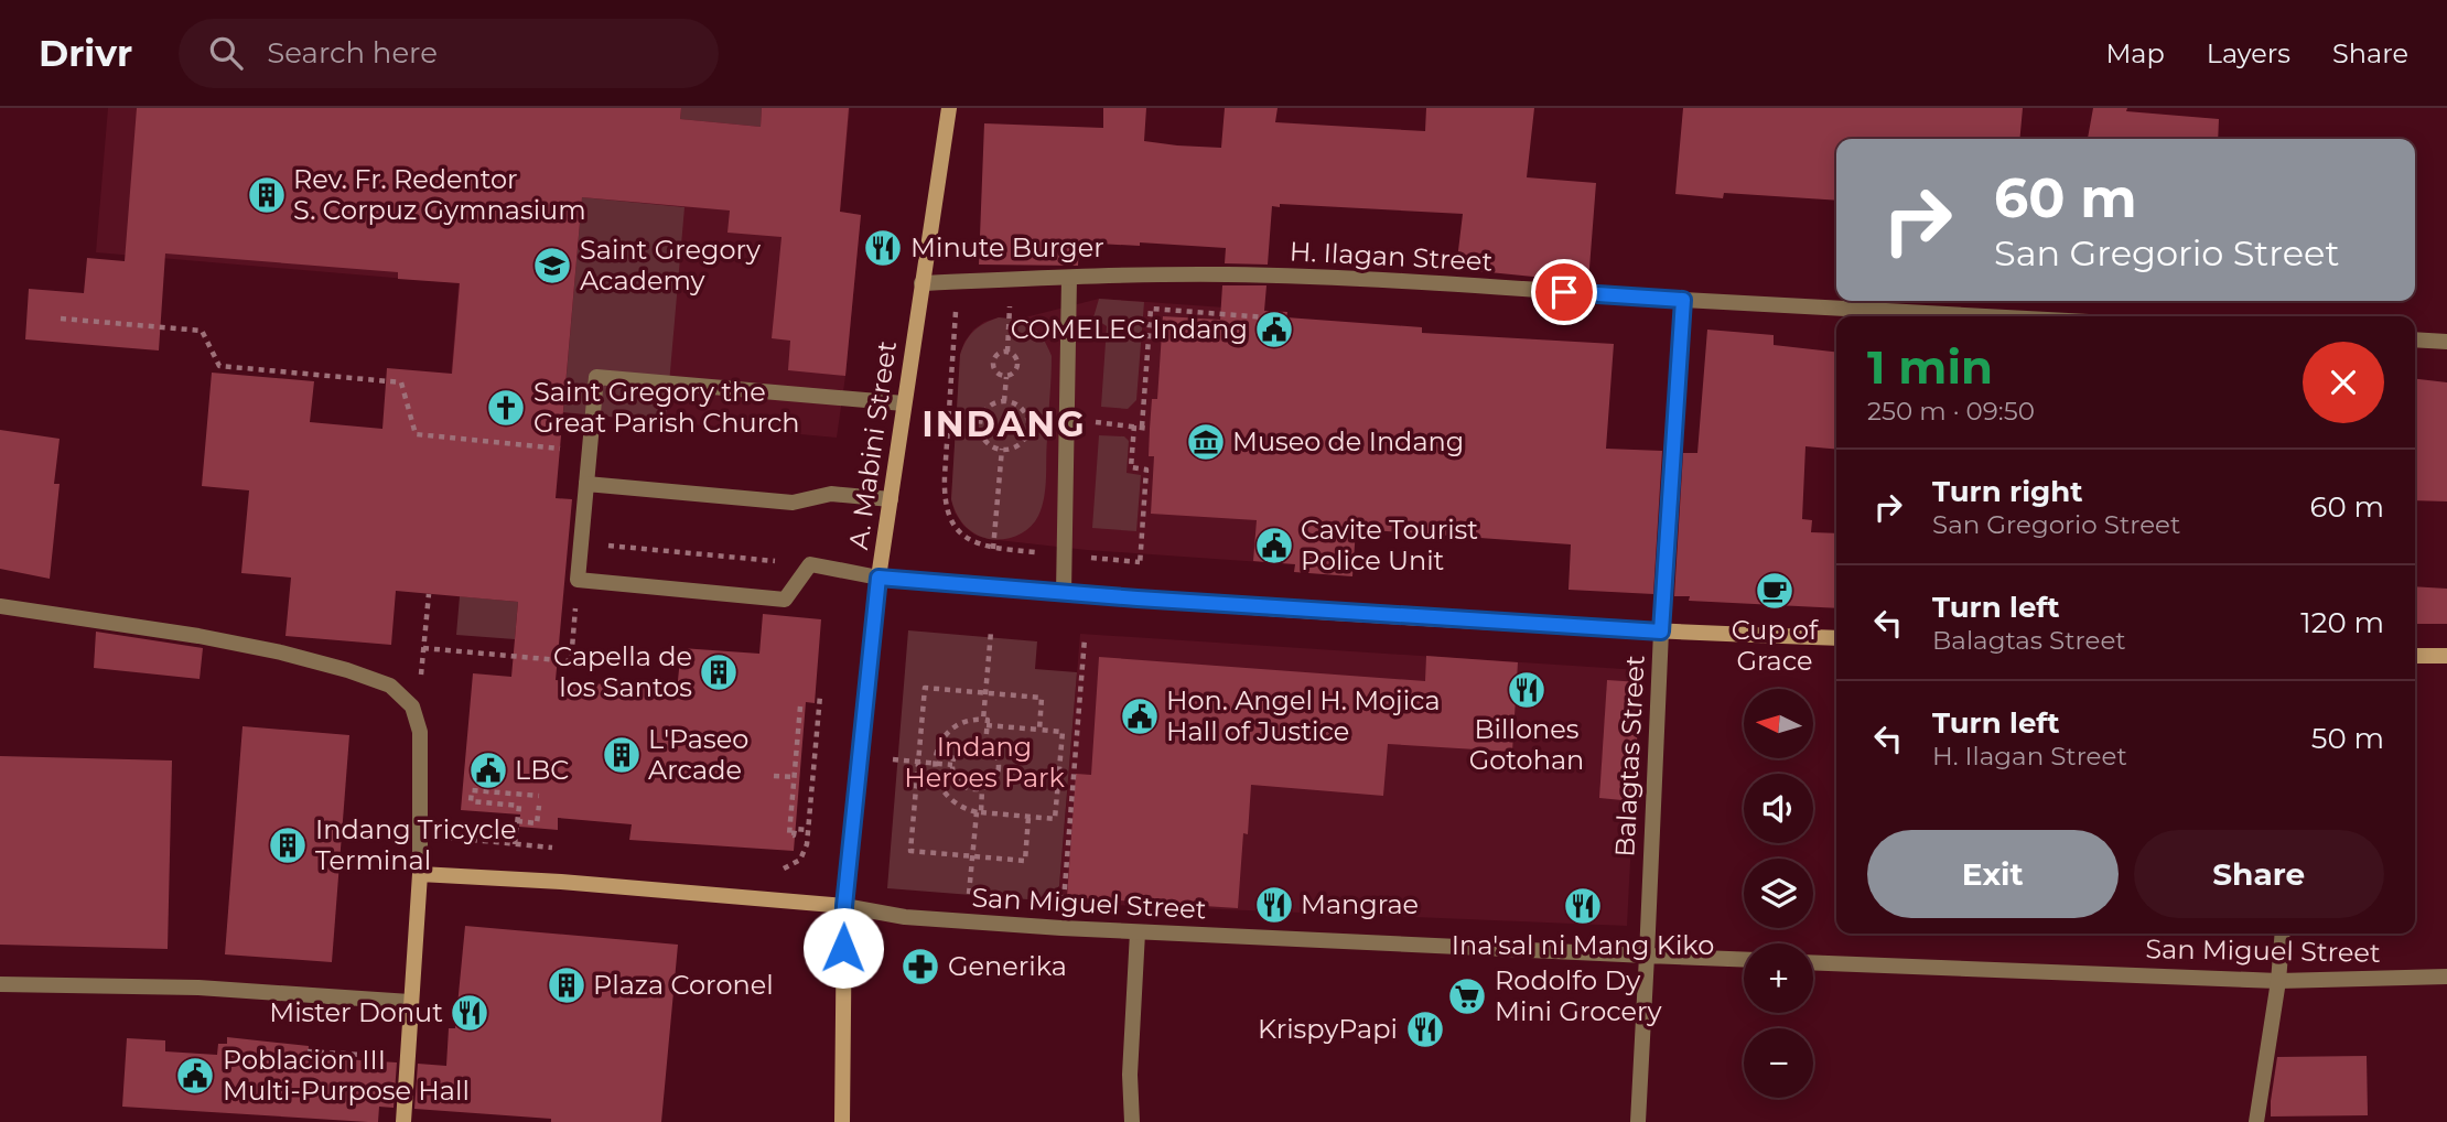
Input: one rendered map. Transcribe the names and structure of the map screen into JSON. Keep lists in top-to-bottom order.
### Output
{
  "streets": {
    "main road": ["A. Mabini Street", "San Miguel Street"],
    "street": ["H. Ilagan Street", "Balagtas Street"]
  },
  "crossings": [
    ["H. Ilagan Street", "A. Mabini Street"],
    ["H. Ilagan Street", "Balagtas Street"],
    ["A. Mabini Street", "San Miguel Street"],
    ["Balagtas Street", "San Miguel Street"]
  ],
  "districts": ["INDANG"],
  "parks": ["Indang Heroes Park"],
  "places": {
    "building": [
      "Rev. Fr. Redentor S. Corpuz Gymnasium",
      "Capella de los Santos",
      "L'Paseo Arcade",
      "Indang Tricycle Terminal",
      "Plaza Coronel"
    ],
    "restaurant": [
      "Minute Burger",
      "Billones Gotohan",
      "Mangrae",
      "Ina'sal ni Mang Kiko",
      "Mister Donut",
      "KrispyPapi"
    ],
    "school or university": ["Saint Gregory Academy"],
    "public building": [
      "COMELEC Indang",
      "Cavite Tourist Police Unit",
      "Hon. Angel H. Mojica Hall of Justice",
      "LBC",
      "Poblacion III Multi-Purpose Hall"
    ],
    "church": ["Saint Gregory the Great Parish Church"],
    "museum": ["Museo de Indang"],
    "cafe": ["Cup of Grace"],
    "pharmacy": ["Generika"],
    "supermarket": ["Rodolfo Dy Mini Grocery"]
  },
  "north": "left",
  "page": {
    "header": "Drivr",
    "search": "Search here",
    "nav": ["Map", "Layers", "Share"],
    "turn": ["60 m", "San Gregorio Street"],
    "heading": ["1 min", "250 m · 09:50"],
    "list": [
      {
        "name": "Turn right",
        "note": "San Gregorio Street",
        "value": "60 m"
      },
      {
        "name": "Turn left",
        "note": "Balagtas Street",
        "value": "120 m"
      },
      {
        "name": "Turn left",
        "note": "H. Ilagan Street",
        "value": "50 m"
      }
    ],
    "map_buttons": ["+", "−"],
    "buttons": ["Exit", "Share"]
  }
}
